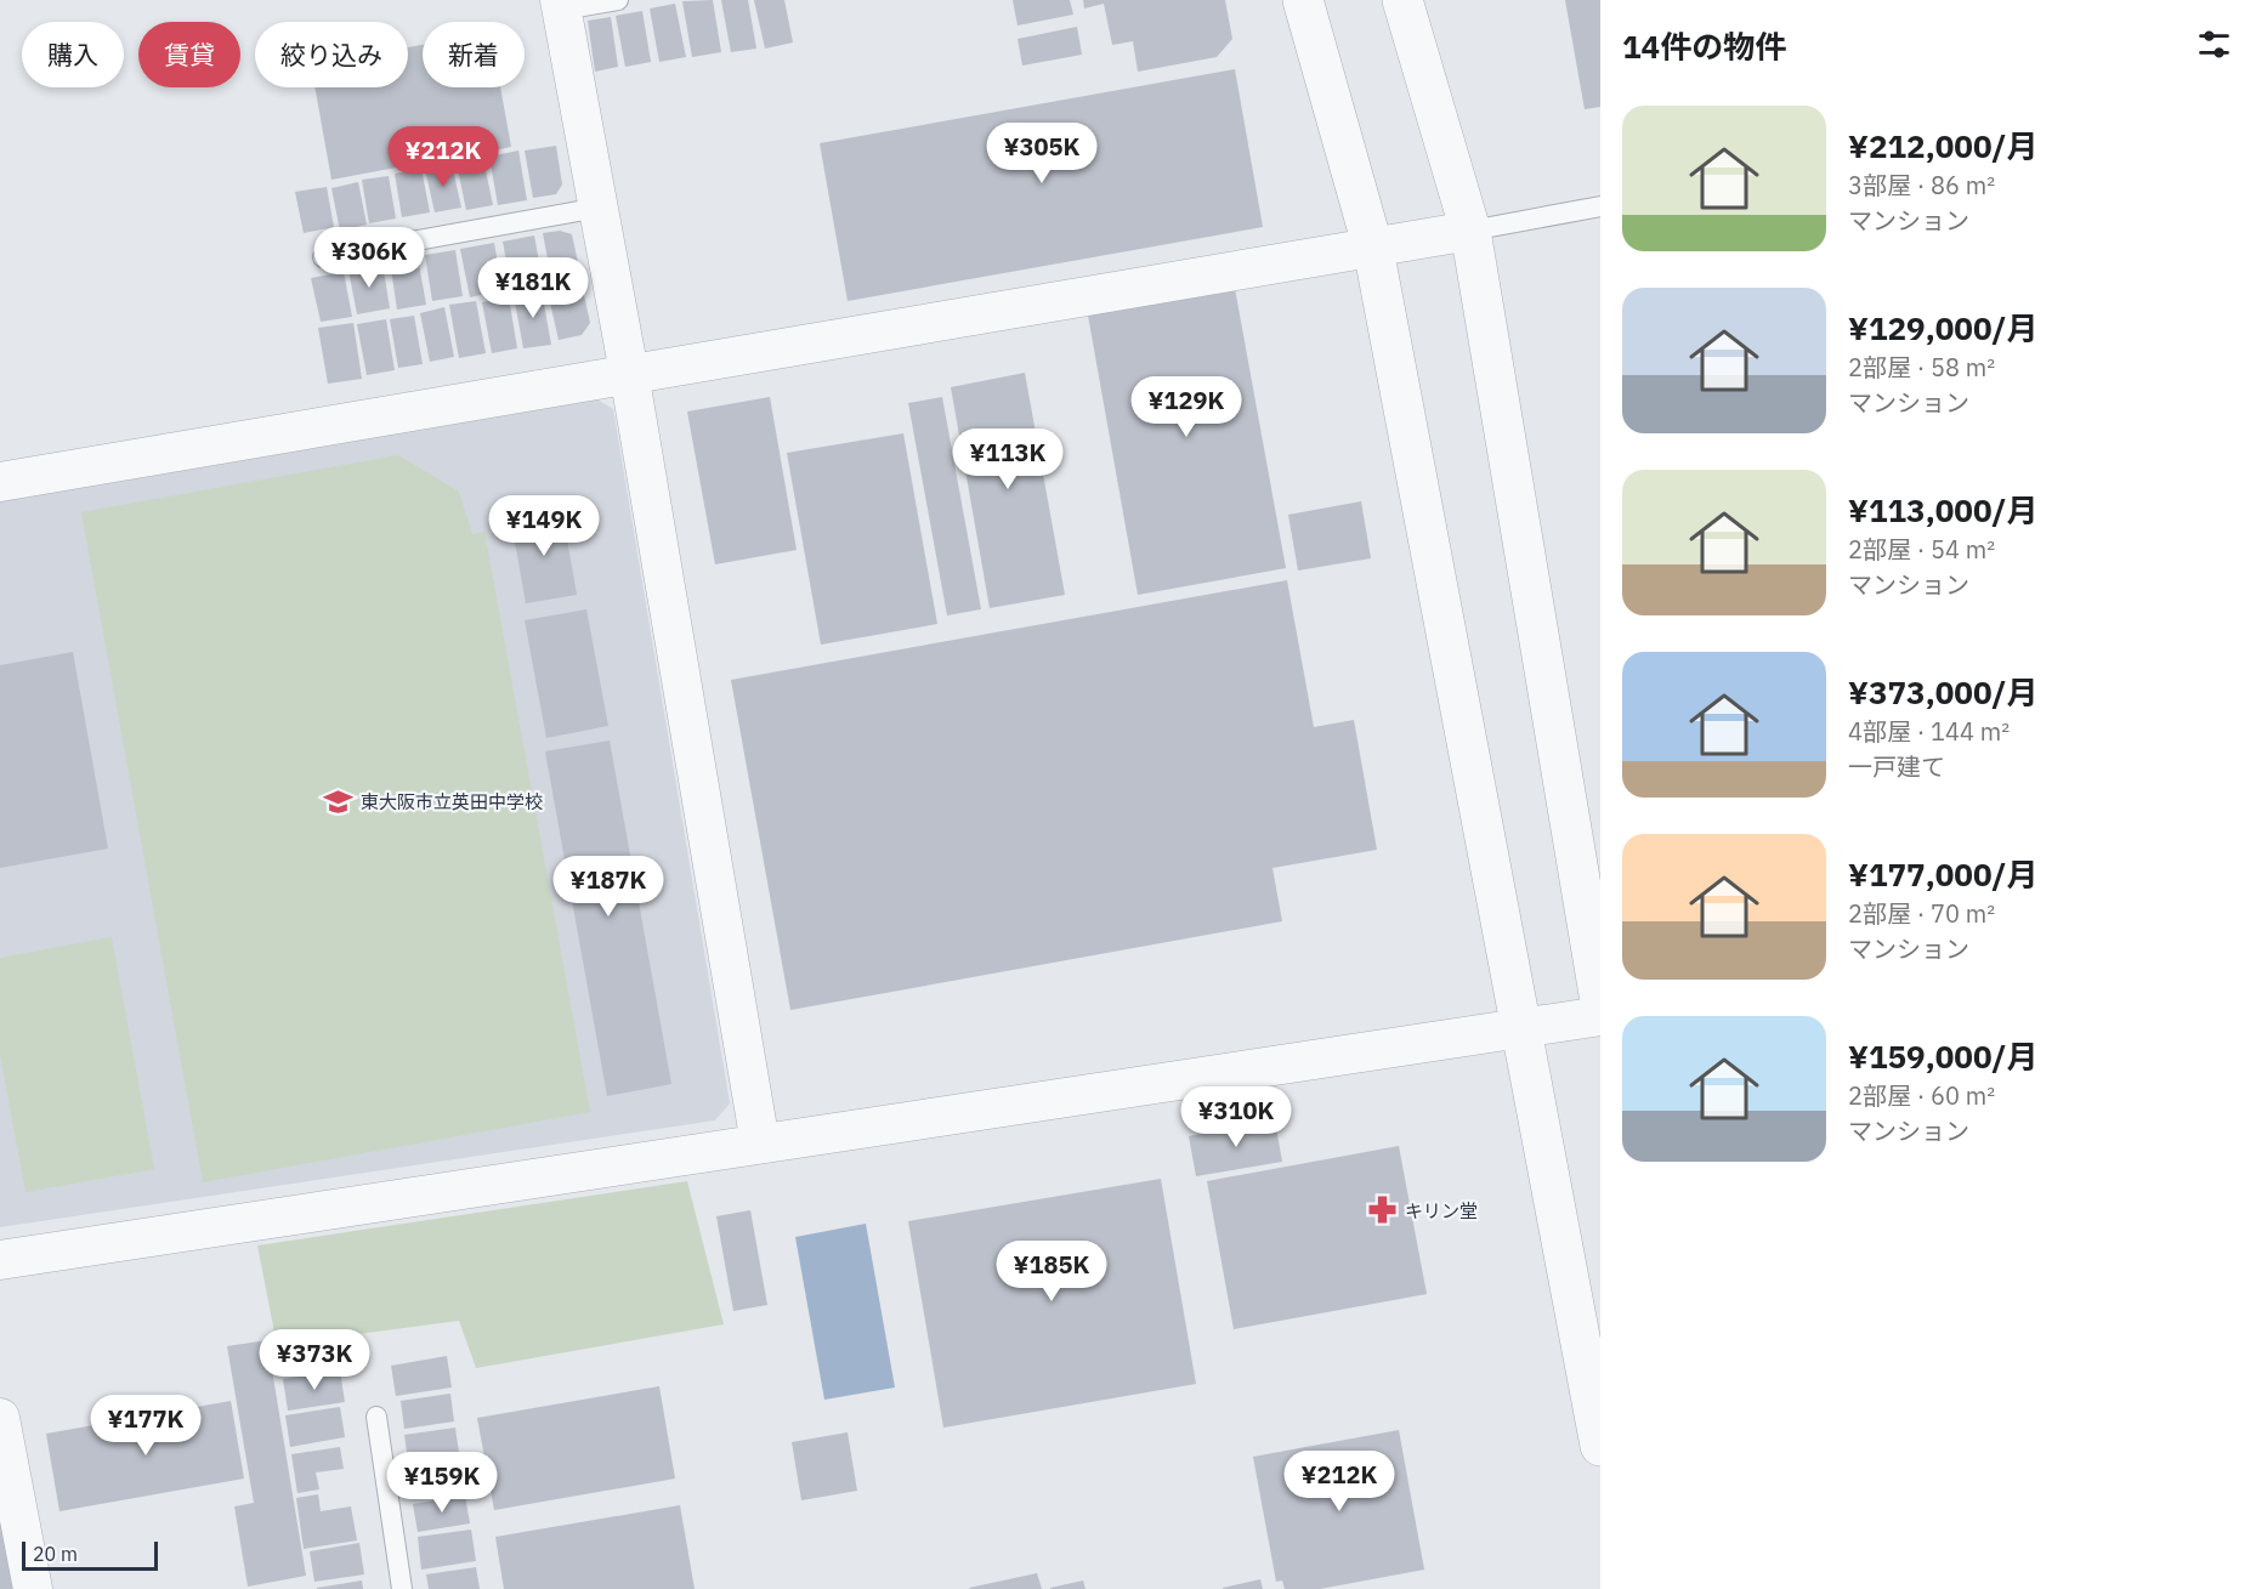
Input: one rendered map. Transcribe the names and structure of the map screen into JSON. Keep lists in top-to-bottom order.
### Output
{
  "places": {
    "school or university": ["東大阪市立英田中学校"],
    "pharmacy": ["キリン堂"]
  },
  "scale_bar": "20 m",
  "page": {
    "heading": "14件の物件",
    "chip": [
      "購入",
      "賃貸",
      "絞り込み",
      "新着"
    ],
    "list": [
      {
        "name": "¥212,000/月",
        "note": "3部屋 · 86 m² · マンション"
      },
      {
        "name": "¥129,000/月",
        "note": "2部屋 · 58 m² · マンション"
      },
      {
        "name": "¥113,000/月",
        "note": "2部屋 · 54 m² · マンション"
      },
      {
        "name": "¥373,000/月",
        "note": "4部屋 · 144 m² · 一戸建て"
      },
      {
        "name": "¥177,000/月",
        "note": "2部屋 · 70 m² · マンション"
      },
      {
        "name": "¥159,000/月",
        "note": "2部屋 · 60 m² · マンション"
      }
    ],
    "price": [
      "¥305K",
      "¥212K",
      "¥306K",
      "¥181K",
      "¥129K",
      "¥113K",
      "¥149K",
      "¥187K",
      "¥310K",
      "¥185K",
      "¥373K",
      "¥177K",
      "¥212K",
      "¥159K"
    ],
    "scale": "20 m"
  }
}
